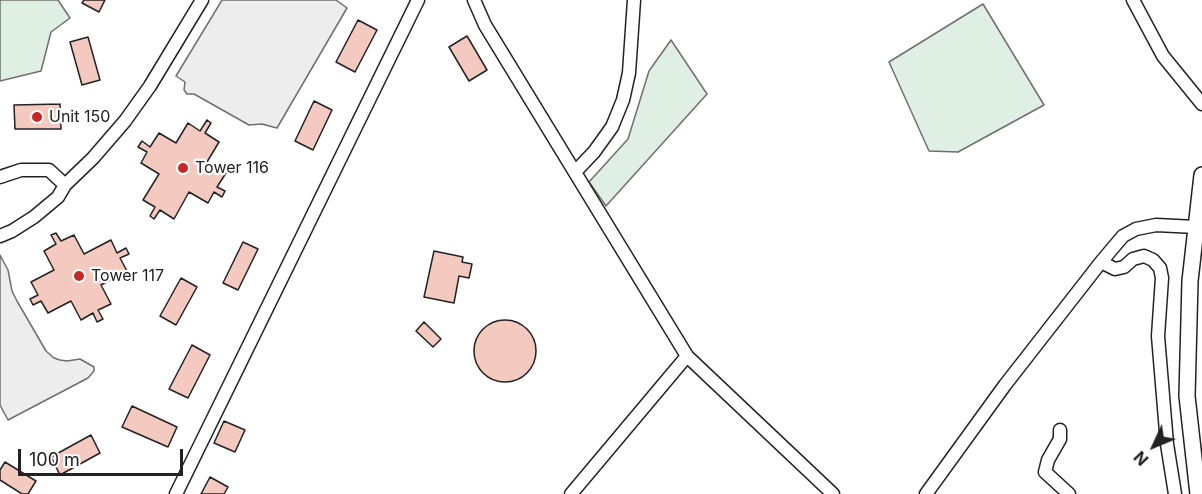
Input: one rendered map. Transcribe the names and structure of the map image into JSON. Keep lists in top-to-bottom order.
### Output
{
  "places": ["Unit 150", "Tower 116", "Tower 117"],
  "scale_bar": "100 m",
  "north": "bottom left"
}
